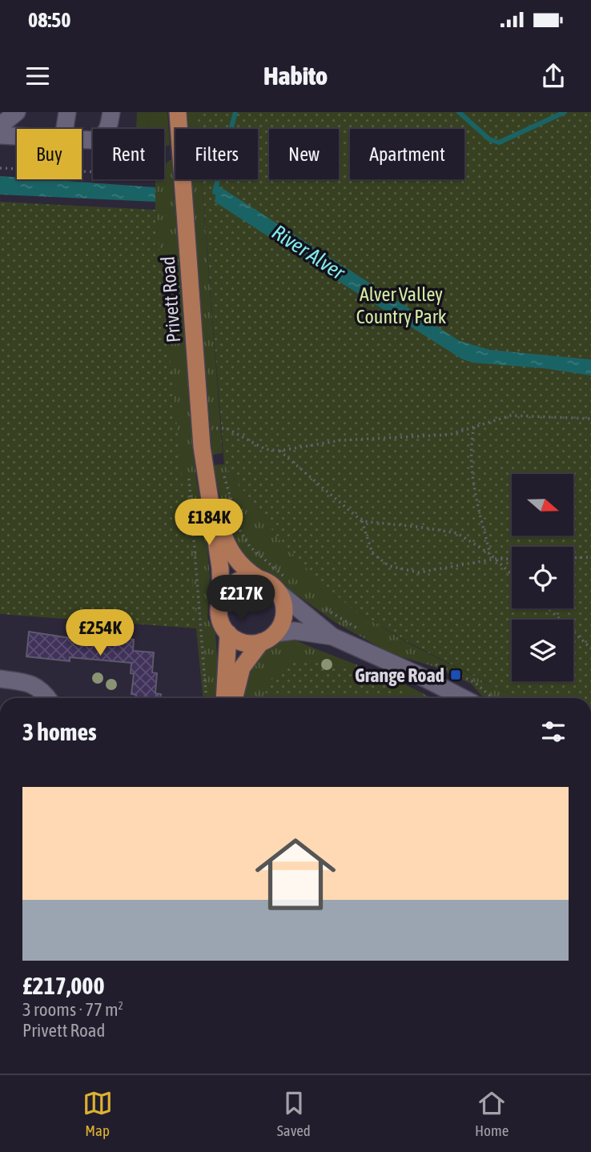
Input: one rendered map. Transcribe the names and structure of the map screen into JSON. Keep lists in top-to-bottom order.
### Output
{
  "streets": {
    "main road": ["Privett Road"]
  },
  "water": ["River Alver"],
  "parks": ["Alver Valley Country Park"],
  "places": {
    "transit": ["Grange Road"]
  },
  "north": "right",
  "page": {
    "status": "08:50",
    "header": "Habito",
    "chip": [
      "Buy",
      "Rent",
      "Filters",
      "New",
      "Apartment"
    ],
    "price": ["£184K", "£217K", "£254K"],
    "heading": "3 homes",
    "list": [
      {
        "name": "£217,000",
        "note": "3 rooms · 77 m² · Privett Road"
      }
    ],
    "tabs": ["Map", "Saved", "Home"]
  }
}
